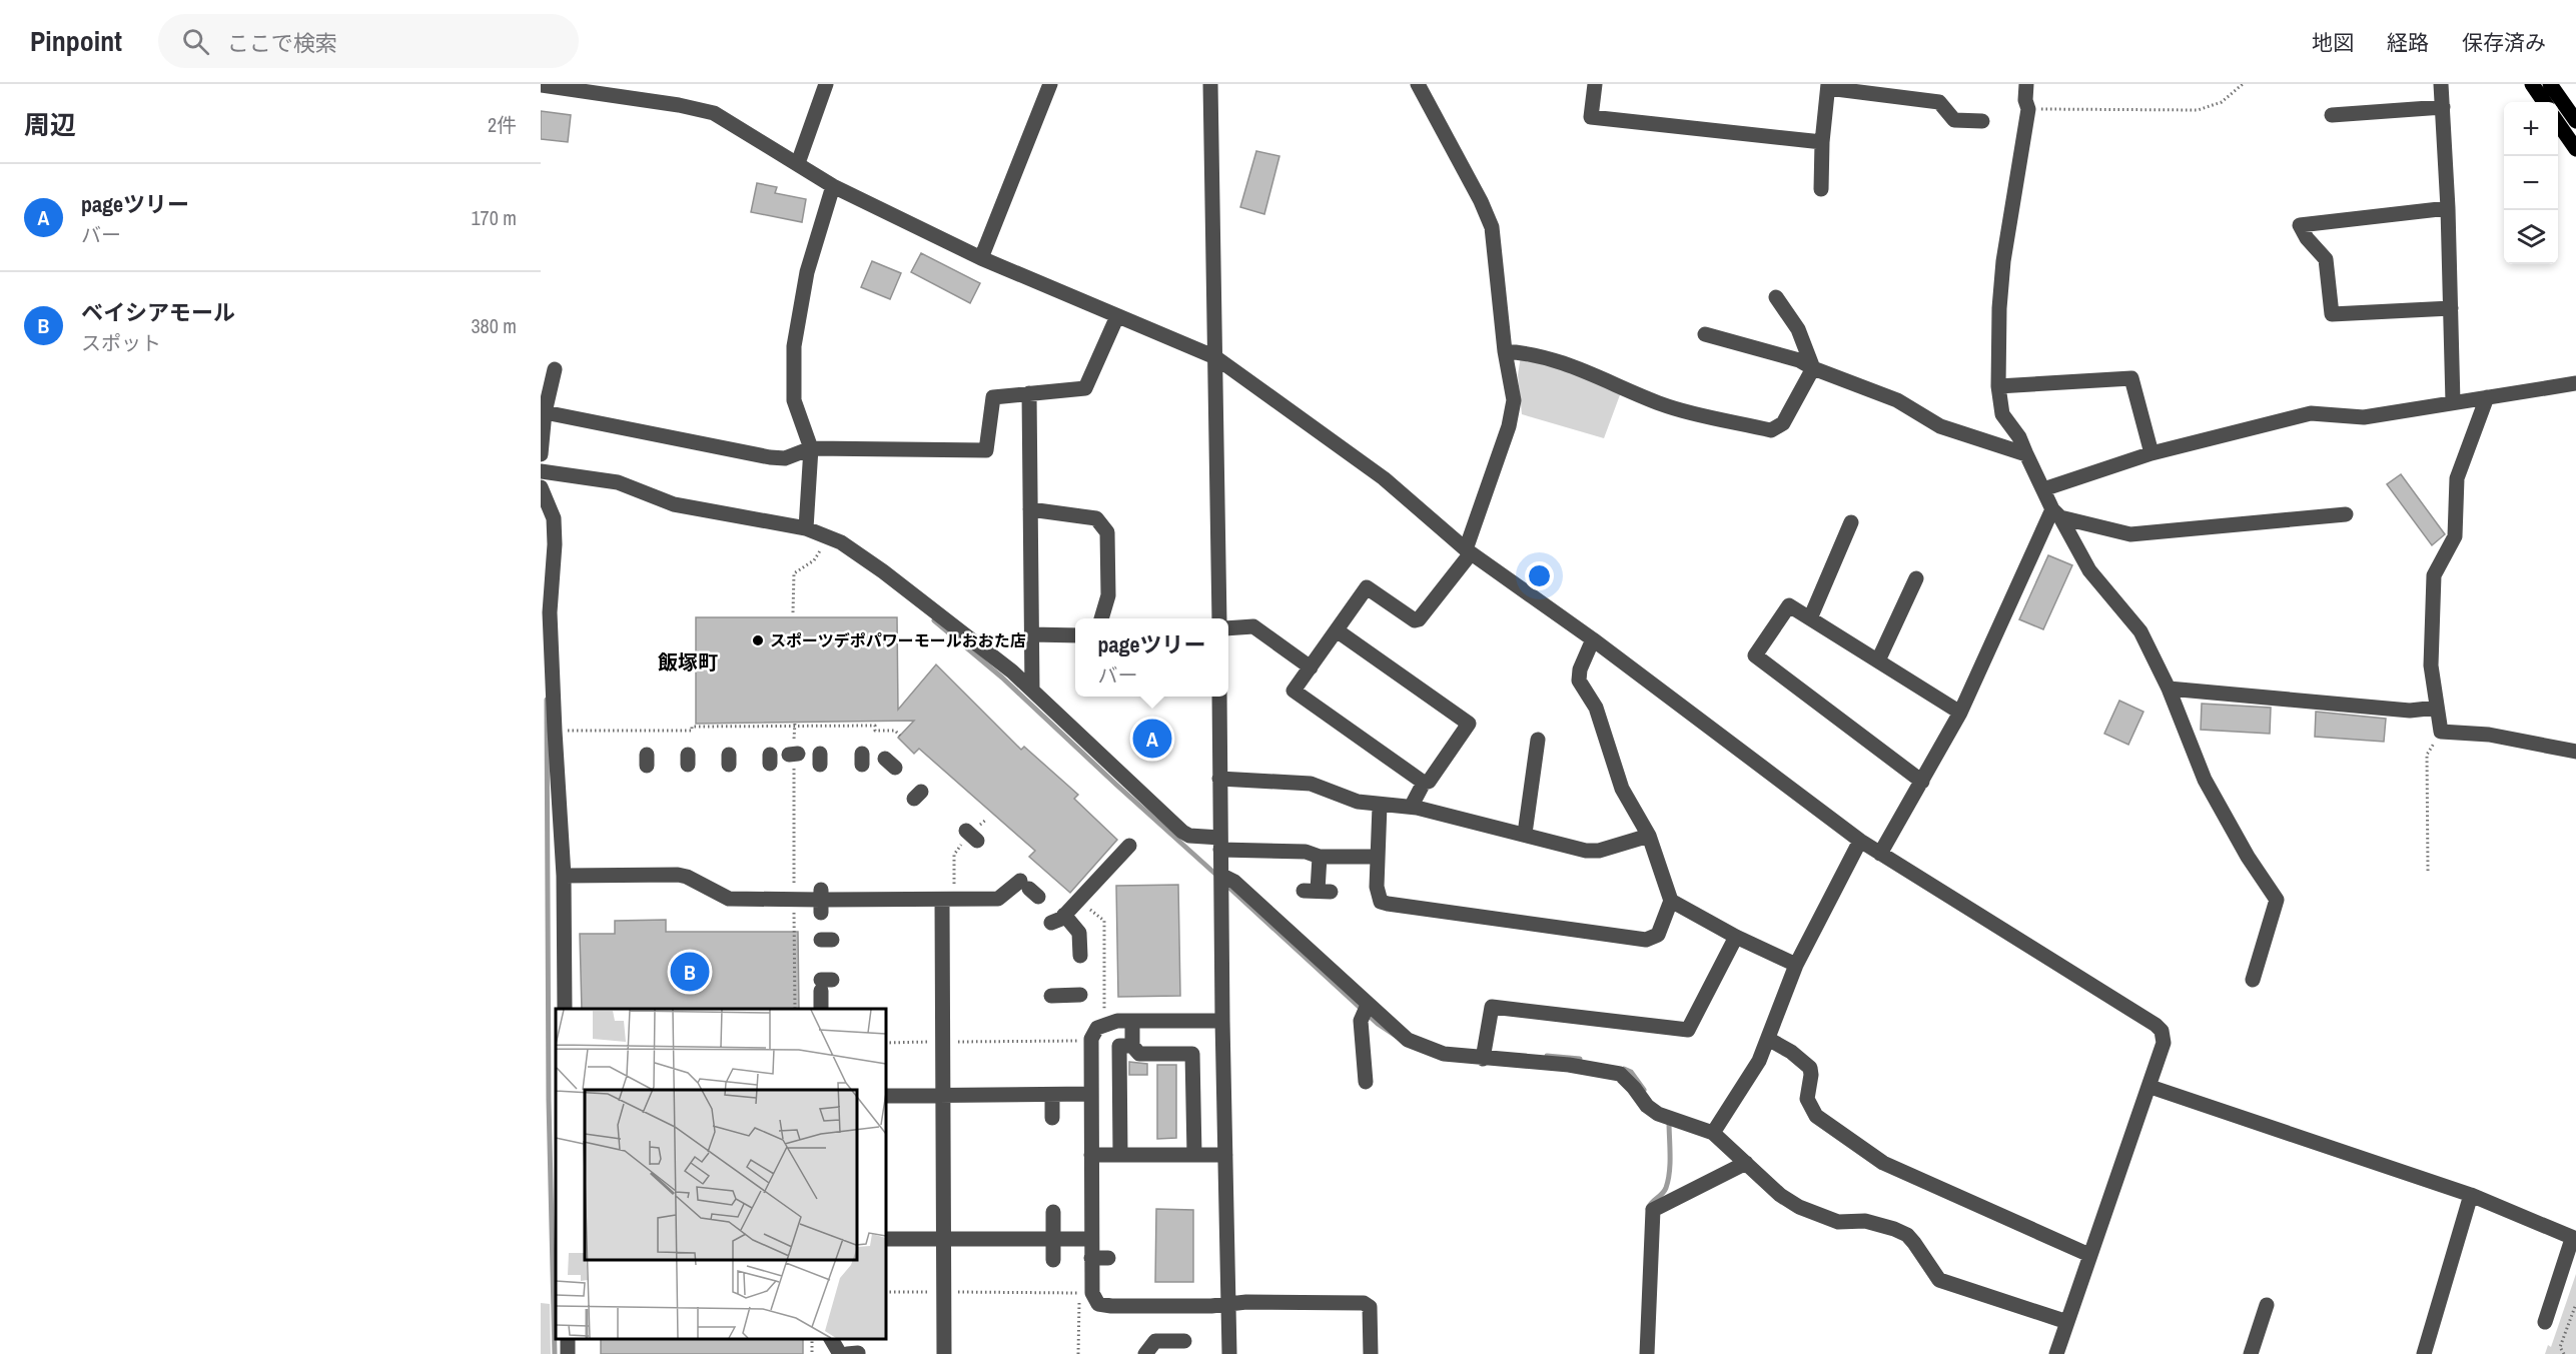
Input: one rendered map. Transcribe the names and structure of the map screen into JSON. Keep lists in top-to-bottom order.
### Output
{
  "districts": ["飯塚町"],
  "places": ["スポーツデポパワーモールおおた店"],
  "page": {
    "header": "Pinpoint",
    "search": "ここで検索",
    "nav": ["地図", "経路", "保存済み"],
    "heading": ["周辺", "2件"],
    "map_buttons": ["+", "−"],
    "list": [
      {
        "mark": "A",
        "name": "pageツリー",
        "note": "バー",
        "value": "170 m"
      },
      {
        "mark": "B",
        "name": "ベイシアモール",
        "note": "スポット",
        "value": "380 m"
      }
    ],
    "popup": ["pageツリー", "バー"],
    "pins": ["A", "B"]
  }
}
